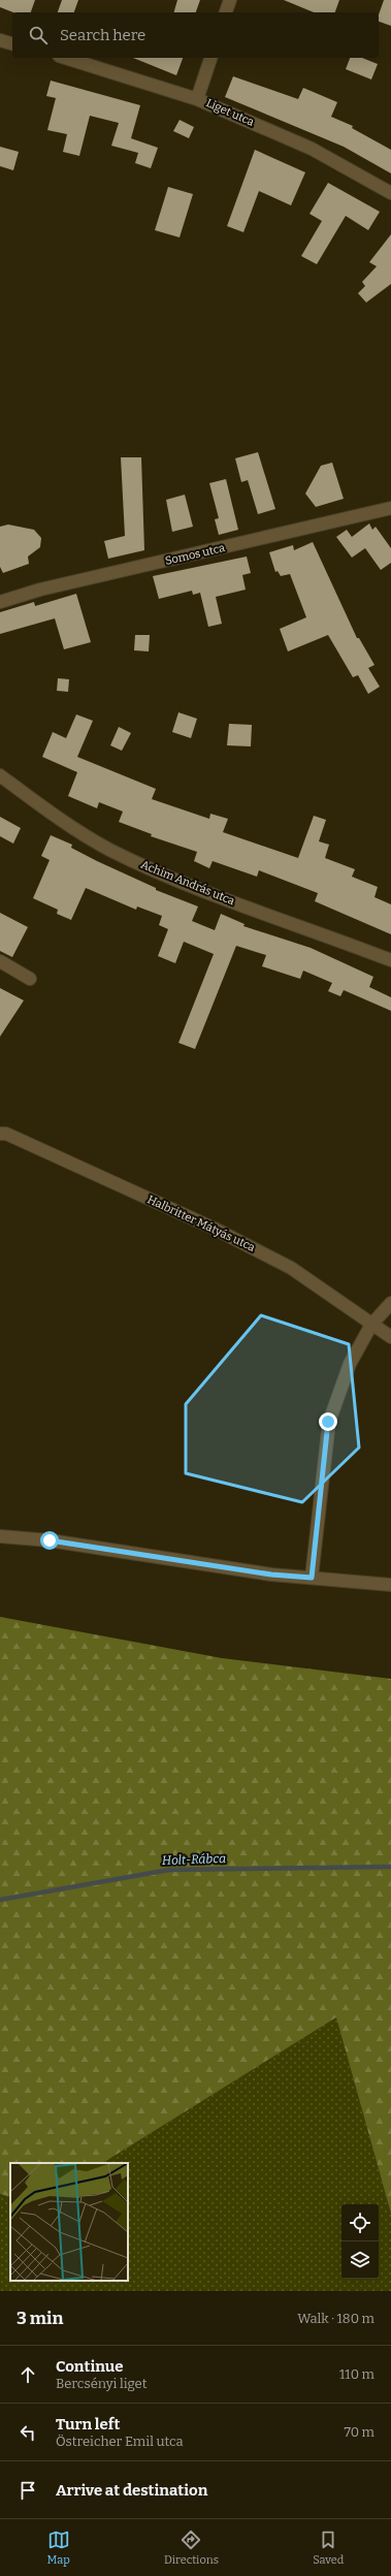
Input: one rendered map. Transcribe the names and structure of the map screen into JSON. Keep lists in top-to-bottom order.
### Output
{
  "streets": {
    "street": [
      "Liget utca",
      "Somos utca",
      "Achim András utca",
      "Halbritter Mátyás utca"
    ]
  },
  "water": ["Holt-Rábca"],
  "page": {
    "search": "Search here",
    "heading": ["3 min", "Walk · 180 m"],
    "list": [
      ["Continue", "Bercsényi liget", "110 m"],
      ["Turn left", "Östreicher Emil utca", "70 m"],
      "Arrive at destination"
    ],
    "nav": ["Map", "Directions", "Saved"]
  }
}
